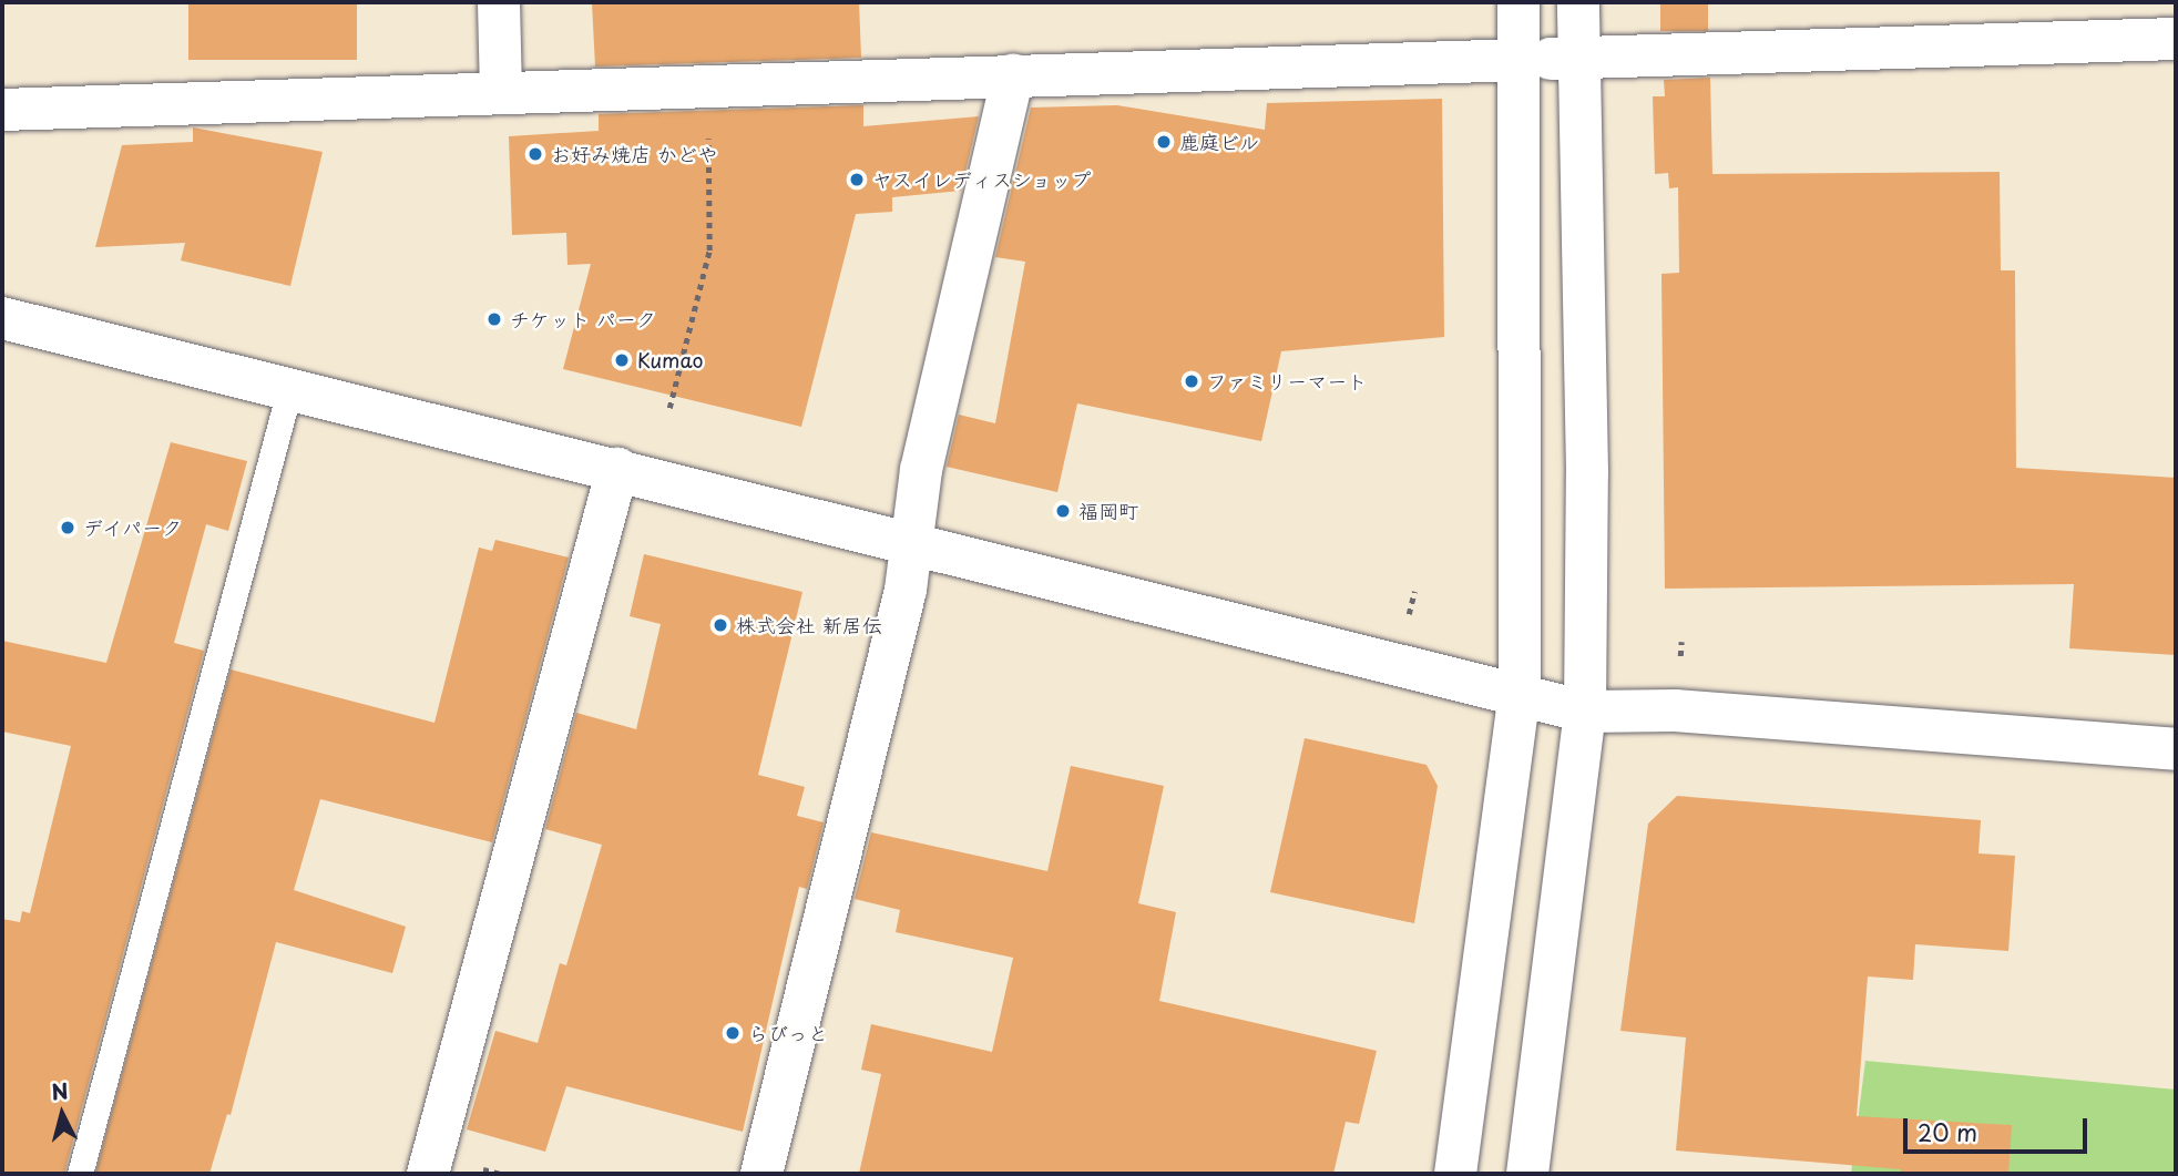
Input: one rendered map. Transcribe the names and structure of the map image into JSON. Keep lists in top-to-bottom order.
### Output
{
  "places": [
    "鹿庭ビル",
    "お好み焼店 かどや",
    "ヤスイレディスショップ",
    "チケット パーク",
    "Kumao",
    "ファミリーマート",
    "福岡町",
    "デイパーク",
    "株式会社 新居伝",
    "らびっと"
  ],
  "scale_bar": "20 m",
  "north": "top"
}
